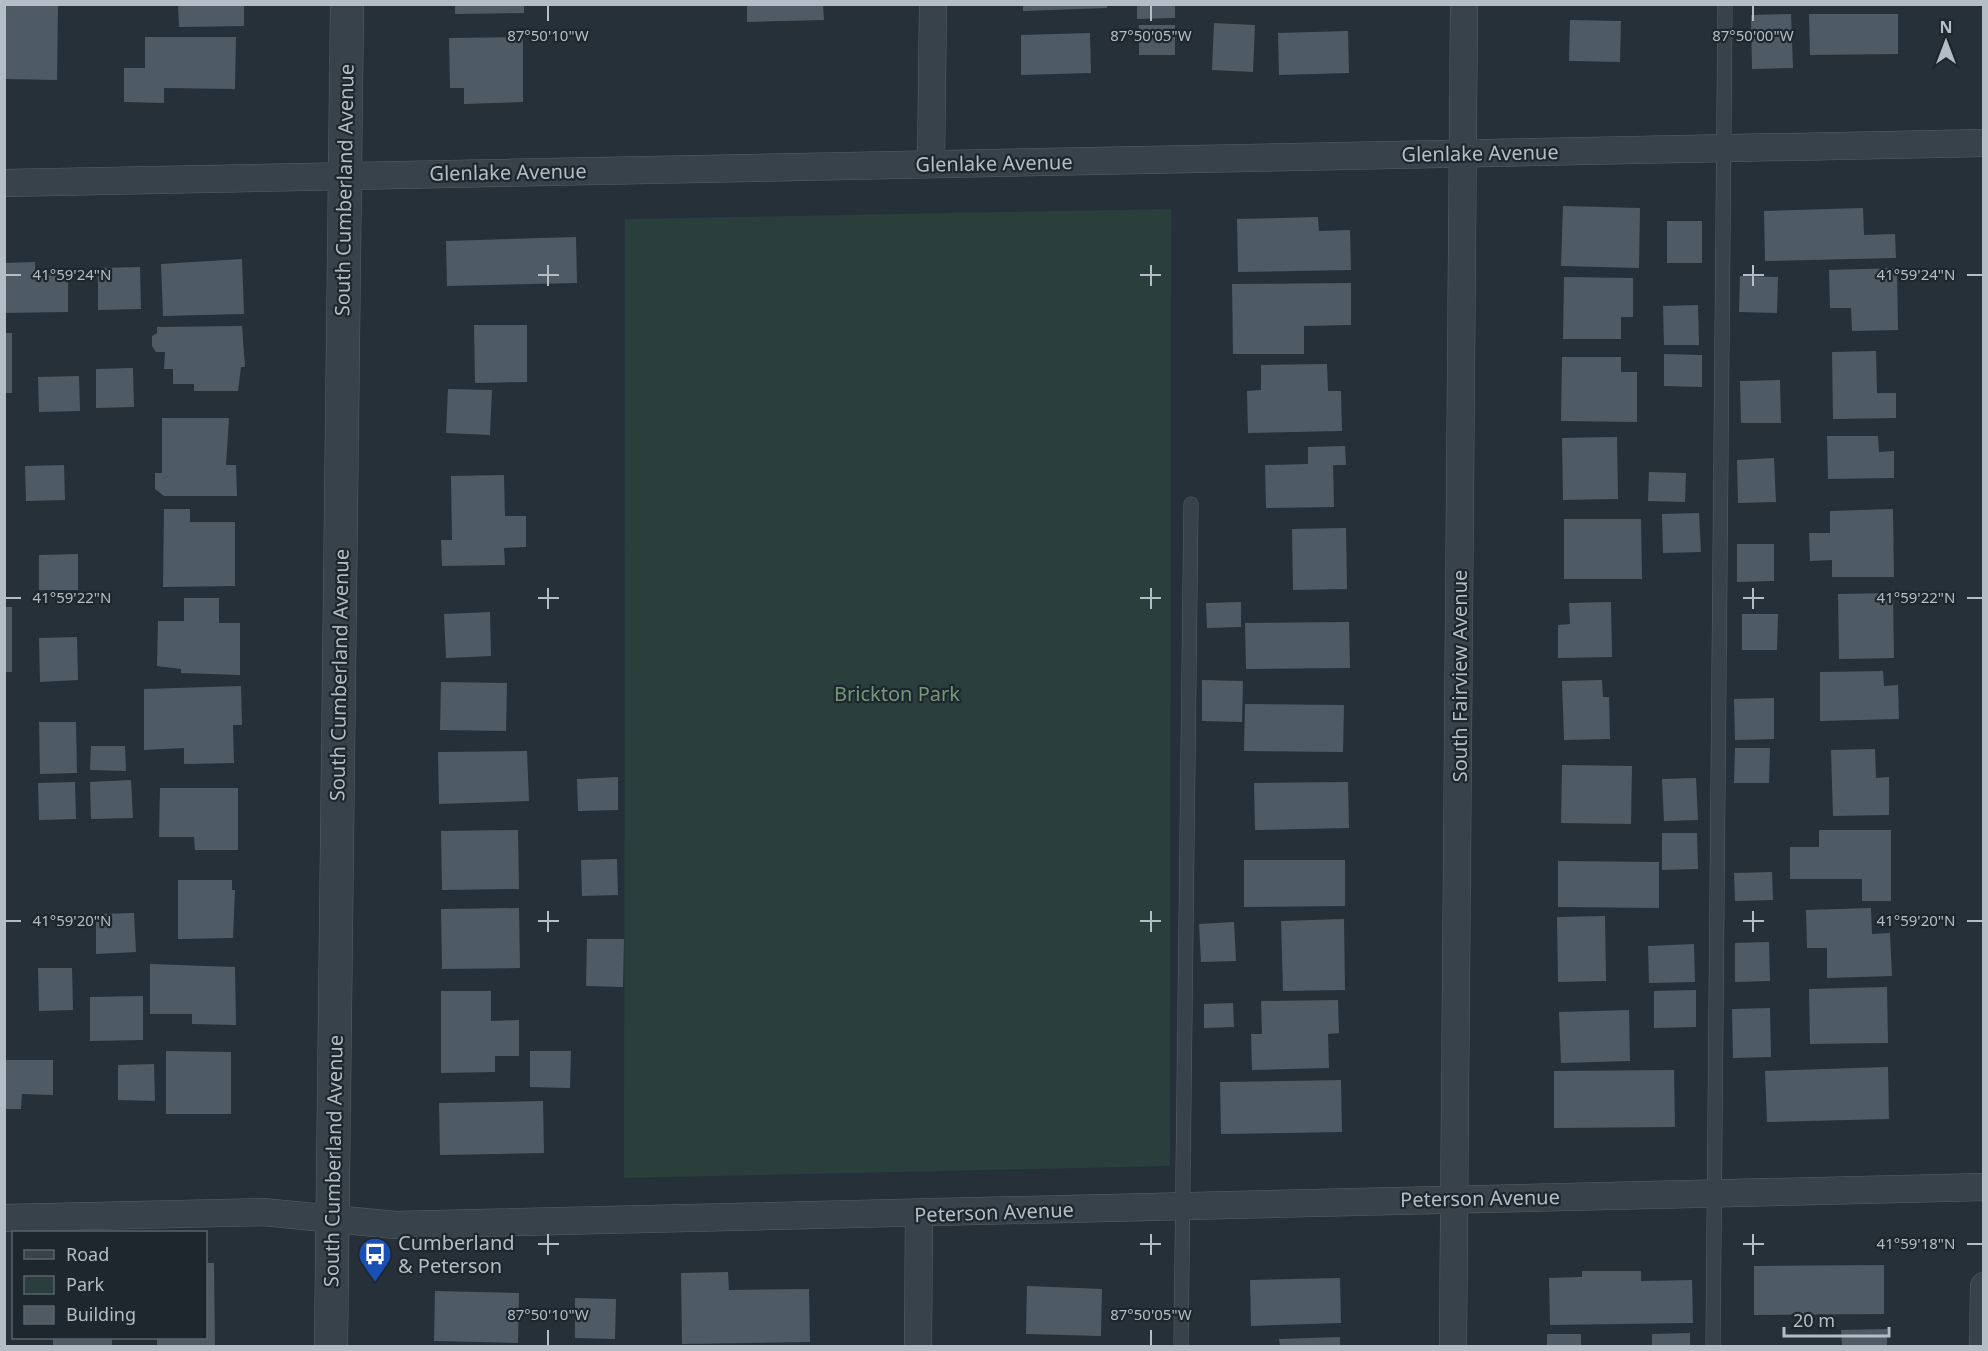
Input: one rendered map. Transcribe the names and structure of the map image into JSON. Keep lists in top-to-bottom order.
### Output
{
  "streets": {
    "street": [
      "Glenlake Avenue",
      "South Cumberland Avenue",
      "South Fairview Avenue",
      "Peterson Avenue"
    ]
  },
  "crossings": [
    ["Glenlake Avenue", "South Cumberland Avenue"],
    ["Glenlake Avenue", "South Fairview Avenue"],
    ["South Cumberland Avenue", "Peterson Avenue"],
    ["South Fairview Avenue", "Peterson Avenue"]
  ],
  "parks": ["Brickton Park"],
  "places": {
    "bus stop": ["Cumberland & Peterson"]
  },
  "legend": ["Road", "Park", "Building"],
  "scale_bar": "20 m",
  "north": "top",
  "coordinates": [
    "87°50'10\"W",
    "87°50'05\"W",
    "87°50'00\"W",
    "41°59'24\"N",
    "41°59'22\"N",
    "41°59'20\"N",
    "41°59'18\"N"
  ]
}
